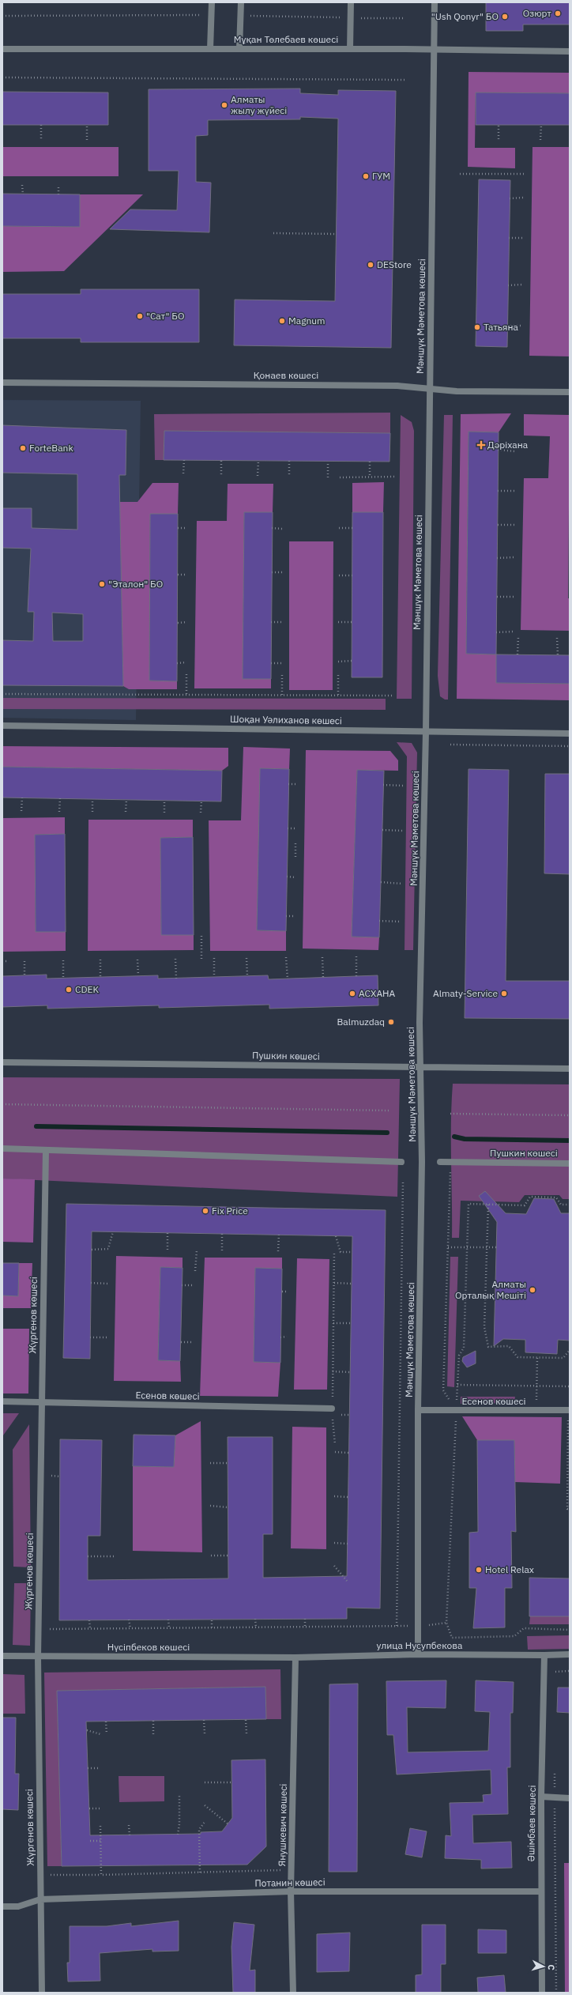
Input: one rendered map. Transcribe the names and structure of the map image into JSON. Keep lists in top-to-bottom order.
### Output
{
  "streets": {
    "street": [
      "Мұқан Төлебаев көшесі",
      "Мәншүк Мәметова көшесі",
      "Қонаев көшесі",
      "Шоқан Уәлиханов көшесі",
      "Пушкин көшесі",
      "Жүргенов көшесі",
      "Есенов көшесі",
      "улица Нусупбекова",
      "Нүсіпбеков көшесі",
      "Әшімбаев көшесі",
      "Янушкевич көшесі",
      "Потанин көшесі"
    ]
  },
  "crossings": [
    ["Мұқан Төлебаев көшесі", "Мәншүк Мәметова көшесі"],
    ["Мәншүк Мәметова көшесі", "Қонаев көшесі"],
    ["Мәншүк Мәметова көшесі", "Шоқан Уәлиханов көшесі"],
    ["Мәншүк Мәметова көшесі", "Пушкин көшесі"],
    ["Мәншүк Мәметова көшесі", "Есенов көшесі"],
    ["Мәншүк Мәметова көшесі", "улица Нусупбекова"],
    ["Жүргенов көшесі", "Есенов көшесі"],
    ["Жүргенов көшесі", "Нүсіпбеков көшесі"],
    ["Жүргенов көшесі", "Потанин көшесі"],
    ["улица Нусупбекова", "Нүсіпбеков көшесі"],
    ["улица Нусупбекова", "Әшімбаев көшесі"],
    ["улица Нусупбекова", "Янушкевич көшесі"],
    ["Нүсіпбеков көшесі", "Янушкевич көшесі"],
    ["Әшімбаев көшесі", "Потанин көшесі"],
    ["Янушкевич көшесі", "Потанин көшесі"]
  ],
  "places": {
    "other": [
      "Озюрт",
      "\"Ush Qonyr\" БО",
      "Алматы жылу жүйесі",
      "ГУМ",
      "DEStore",
      "\"Сат\" БО",
      "Magnum",
      "Татьяна",
      "ForteBank",
      "\"Эталон\" БО",
      "CDEK",
      "ACXAHA",
      "Almaty-Service",
      "Balmuzdaq",
      "Fix Price",
      "Алматы Орталық Мешіті",
      "Hotel Relax"
    ],
    "health": ["Дәріхана"]
  },
  "north": "right"
}
